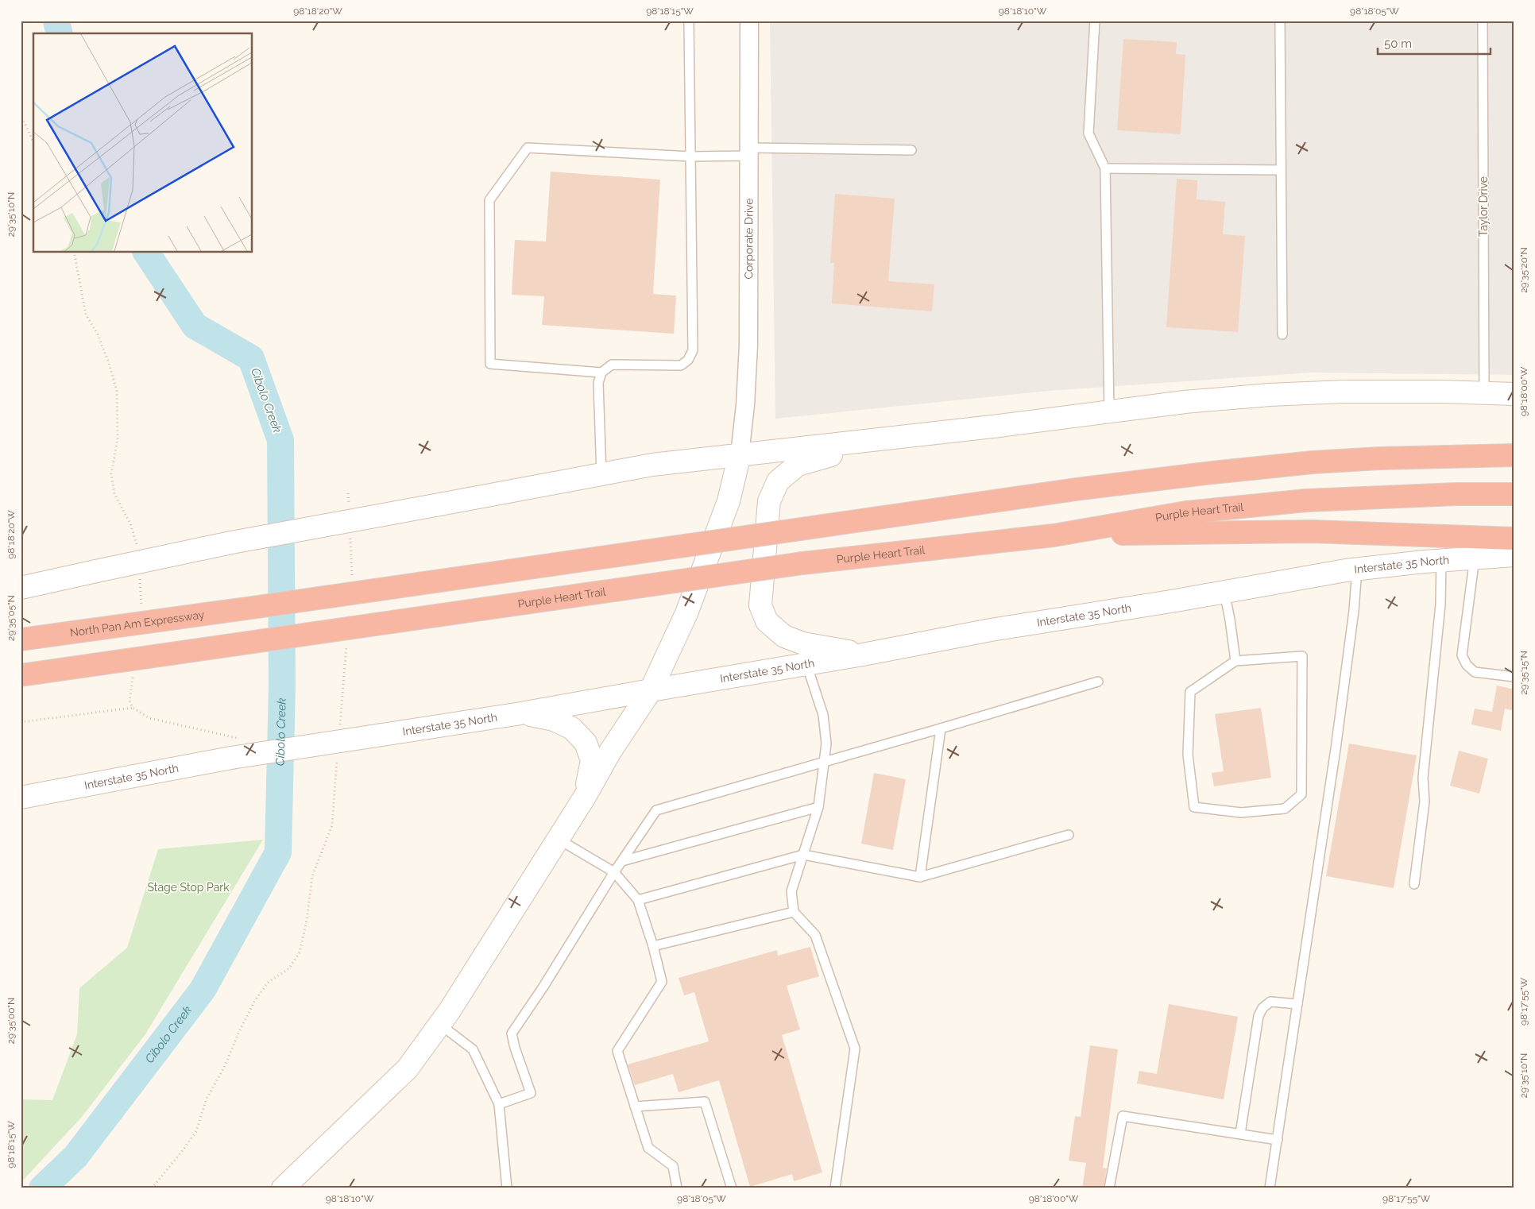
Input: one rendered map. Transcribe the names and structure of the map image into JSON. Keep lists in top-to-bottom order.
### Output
{
  "streets": {
    "highway": ["Purple Heart Trail", "North Pan Am Expressway"],
    "main road": ["Interstate 35 North"],
    "street": ["Corporate Drive"],
    "lane": ["Taylor Drive"]
  },
  "water": ["Cibolo Creek"],
  "parks": ["Stage Stop Park"],
  "scale_bar": "50 m",
  "coordinates": [
    "98°18'20\"W",
    "98°18'15\"W",
    "98°18'10\"W",
    "98°18'05\"W",
    "29°35'10\"N",
    "29°35'20\"N",
    "98°18'00\"W",
    "29°35'05\"N",
    "29°35'15\"N",
    "98°17'55\"W",
    "29°35'00\"N"
  ]
}
